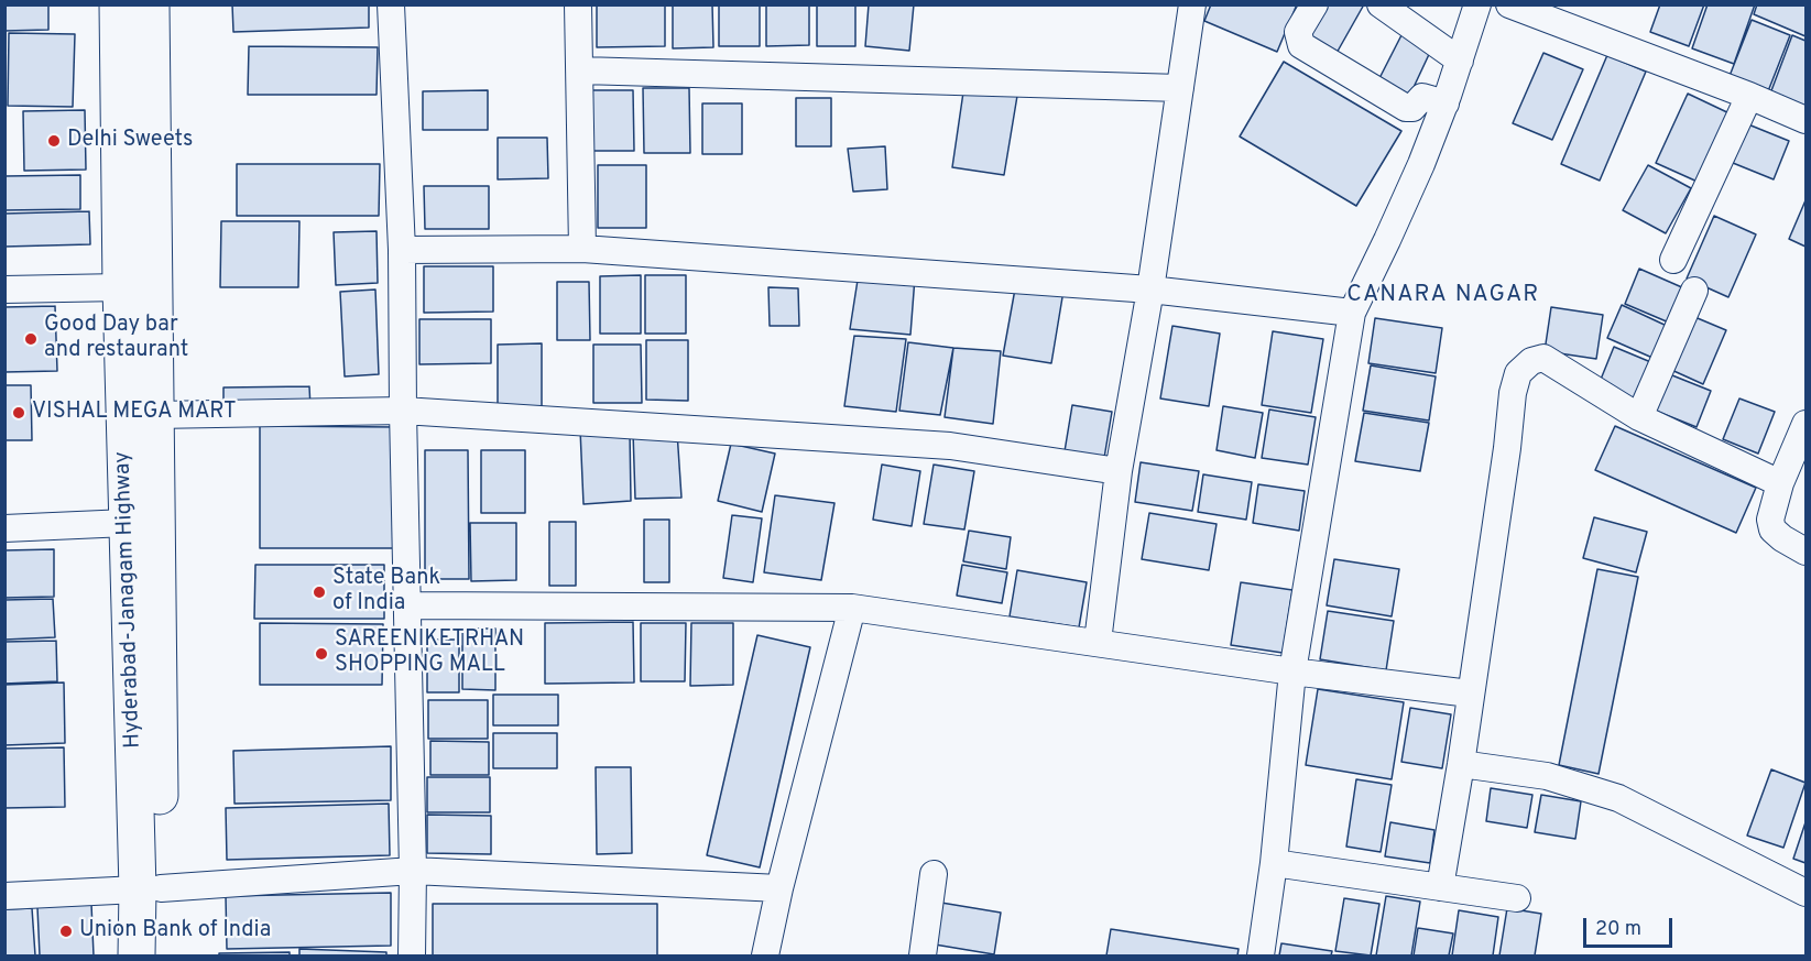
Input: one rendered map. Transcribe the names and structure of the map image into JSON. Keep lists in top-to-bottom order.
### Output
{
  "streets": {
    "highway": ["Hyderabad-Janagam Highway"]
  },
  "districts": ["CANARA NAGAR"],
  "places": [
    "Delhi Sweets",
    "Good Day bar and restaurant",
    "VISHAL MEGA MART",
    "State Bank of India",
    "SAREENIKETRHAN SHOPPING MALL",
    "Union Bank of India"
  ],
  "scale_bar": "20 m"
}
